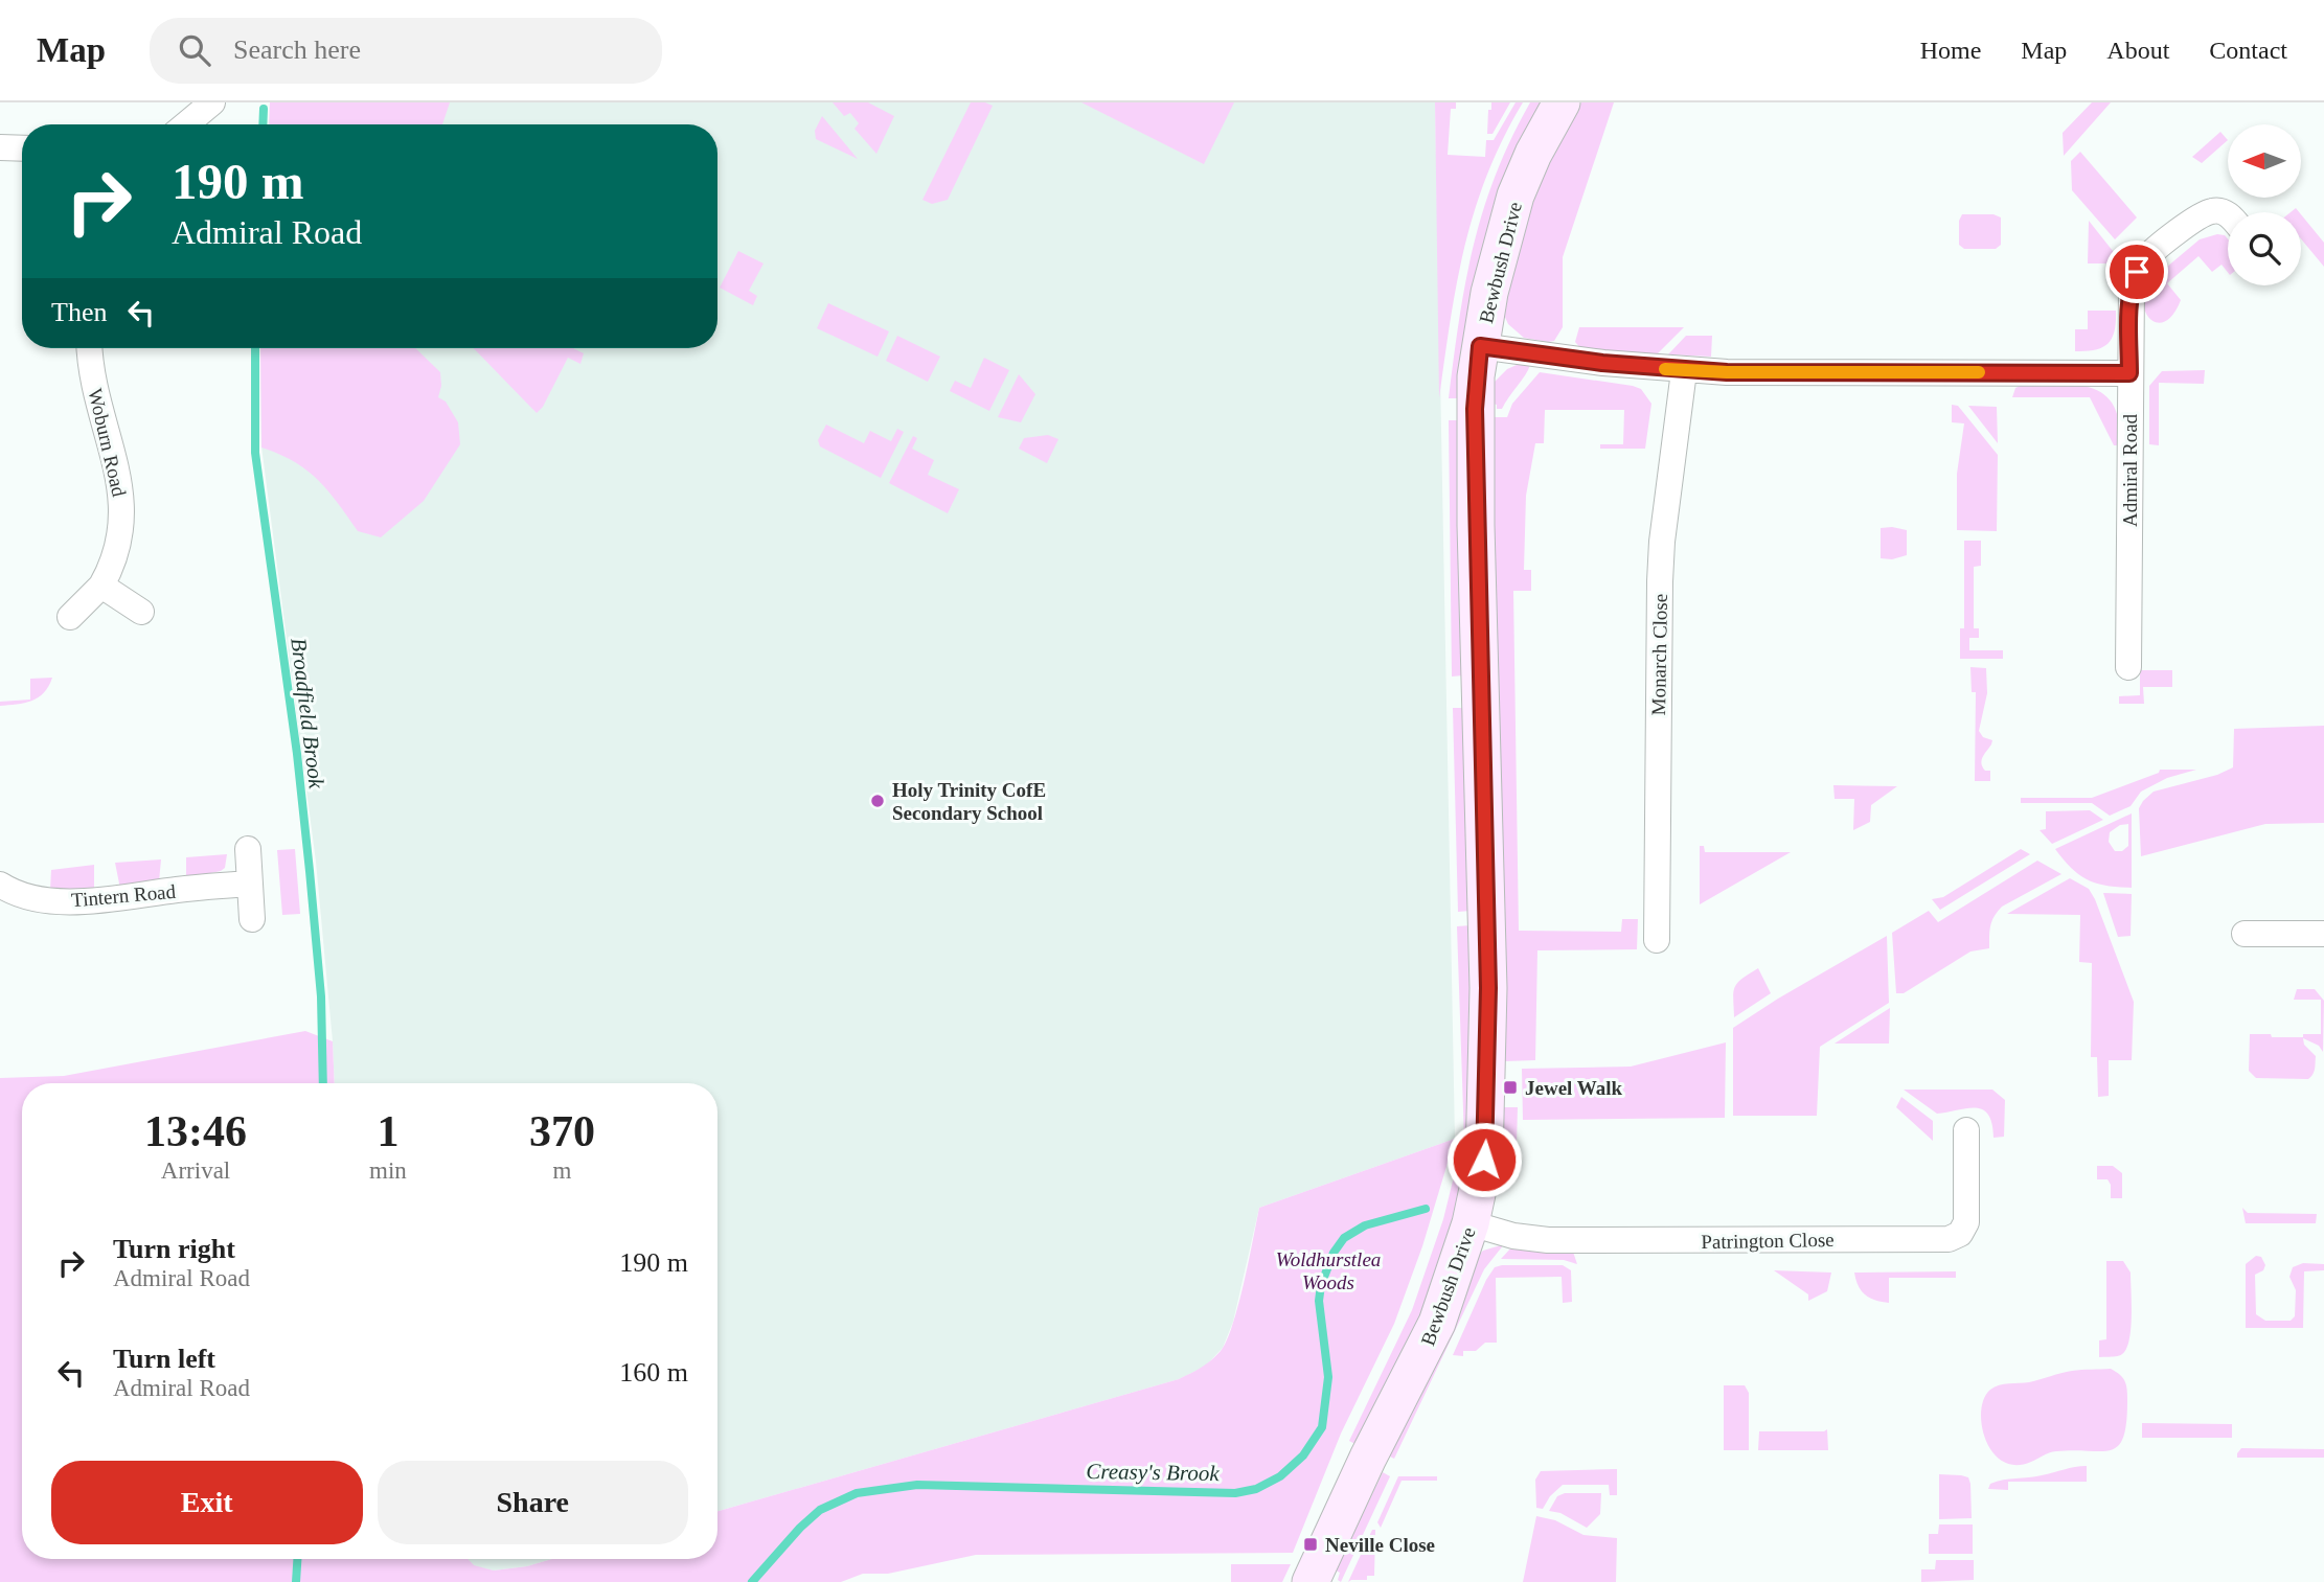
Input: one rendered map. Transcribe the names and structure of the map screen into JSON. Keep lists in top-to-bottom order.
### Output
{
  "streets": {
    "street": [
      "Bewbush Drive",
      "Woburn Road",
      "Admiral Road",
      "Monarch Close",
      "Tintern Road",
      "Patrington Close"
    ]
  },
  "crossings": [
    ["Bewbush Drive", "Patrington Close"]
  ],
  "water": ["Broadfield Brook", "Creasy's Brook"],
  "parks": ["Woldhurstlea Woods"],
  "places": {
    "other": ["Holy Trinity CofE Secondary School"],
    "transit": ["Jewel Walk", "Neville Close"]
  },
  "north": "left",
  "page": {
    "header": "Map",
    "search": "Search here",
    "nav": [
      "Home",
      "Map",
      "About",
      "Contact"
    ],
    "turn": ["190 m", "Admiral Road"],
    "then": "Then",
    "eta": [
      "13:46",
      "Arrival",
      "1",
      "min",
      "370",
      "m"
    ],
    "list": [
      {
        "name": "Turn right",
        "note": "Admiral Road",
        "value": "190 m"
      },
      {
        "name": "Turn left",
        "note": "Admiral Road",
        "value": "160 m"
      }
    ],
    "buttons": ["Exit", "Share"]
  }
}
